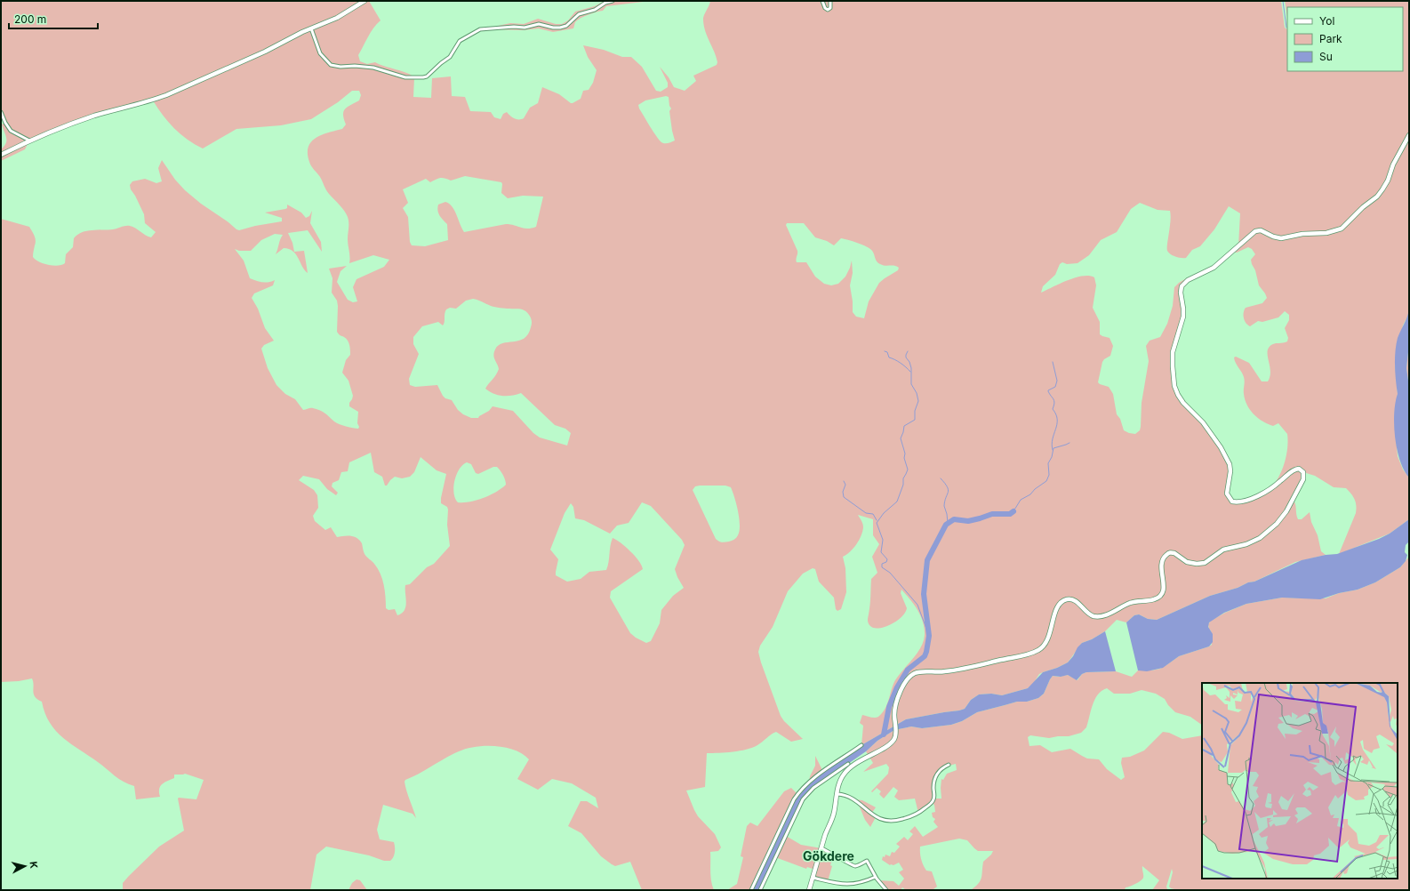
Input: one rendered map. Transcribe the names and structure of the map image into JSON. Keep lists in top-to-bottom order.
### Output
{
  "districts": ["Gökdere"],
  "legend": ["Yol", "Park", "Su"],
  "scale_bar": "200 m",
  "north": "right"
}
